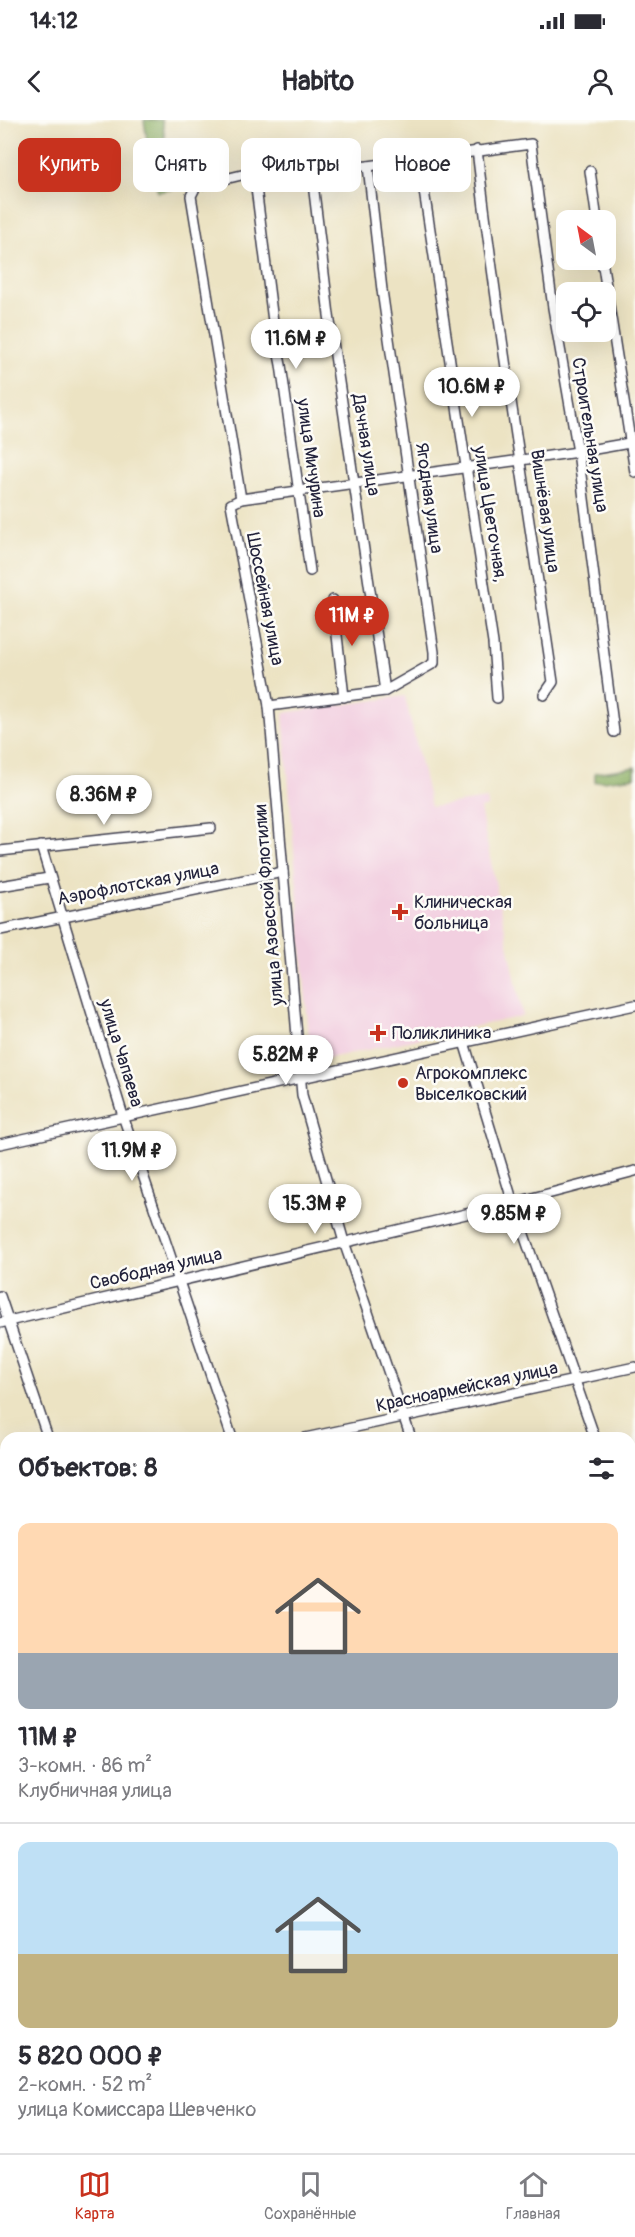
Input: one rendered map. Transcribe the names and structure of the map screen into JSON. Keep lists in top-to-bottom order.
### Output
{
  "streets": {
    "street": [
      "Строительная улица",
      "Дачная улица",
      "улица Мичурина",
      "Ягодная улица",
      "Вишнёвая улица",
      "улица Цветочная,",
      "Шоссейная улица",
      "Аэрофлотская улица",
      "улица Азовской Флотилии",
      "улица Чапаева",
      "Свободная улица",
      "Красноармейская улица"
    ]
  },
  "crossings": [
    ["Строительная улица", "Шоссейная улица"],
    ["Дачная улица", "Ягодная улица"],
    ["Ягодная улица", "Шоссейная улица"],
    ["Ягодная улица", "улица Азовской Флотилии"],
    ["Вишнёвая улица", "Шоссейная улица"],
    ["Шоссейная улица", "улица Азовской Флотилии"],
    ["Аэрофлотская улица", "улица Азовской Флотилии"],
    ["Аэрофлотская улица", "улица Чапаева"],
    ["улица Азовской Флотилии", "Свободная улица"],
    ["улица Азовской Флотилии", "Красноармейская улица"],
    ["улица Чапаева", "Свободная улица"]
  ],
  "places": {
    "health": ["Клиническая больница", "Поликлиника"],
    "other": ["Агрокомплекс Выселковский"]
  },
  "north": "top left",
  "page": {
    "status": "14:12",
    "header": "Habito",
    "chip": [
      "Купить",
      "Снять",
      "Фильтры",
      "Новое"
    ],
    "price": [
      "11.6M ₽",
      "10.6M ₽",
      "11M ₽",
      "8.36M ₽",
      "5.82M ₽",
      "11.9M ₽",
      "15.3M ₽",
      "9.85M ₽"
    ],
    "heading": "Объектов: 8",
    "list": [
      {
        "name": "11M ₽",
        "note": "3-комн. · 86 m² · Клубничная улица"
      },
      {
        "name": "5 820 000 ₽",
        "note": "2-комн. · 52 m² · улица Комиссара Шевченко"
      }
    ],
    "tabs": ["Карта", "Сохранённые", "Главная"]
  }
}
